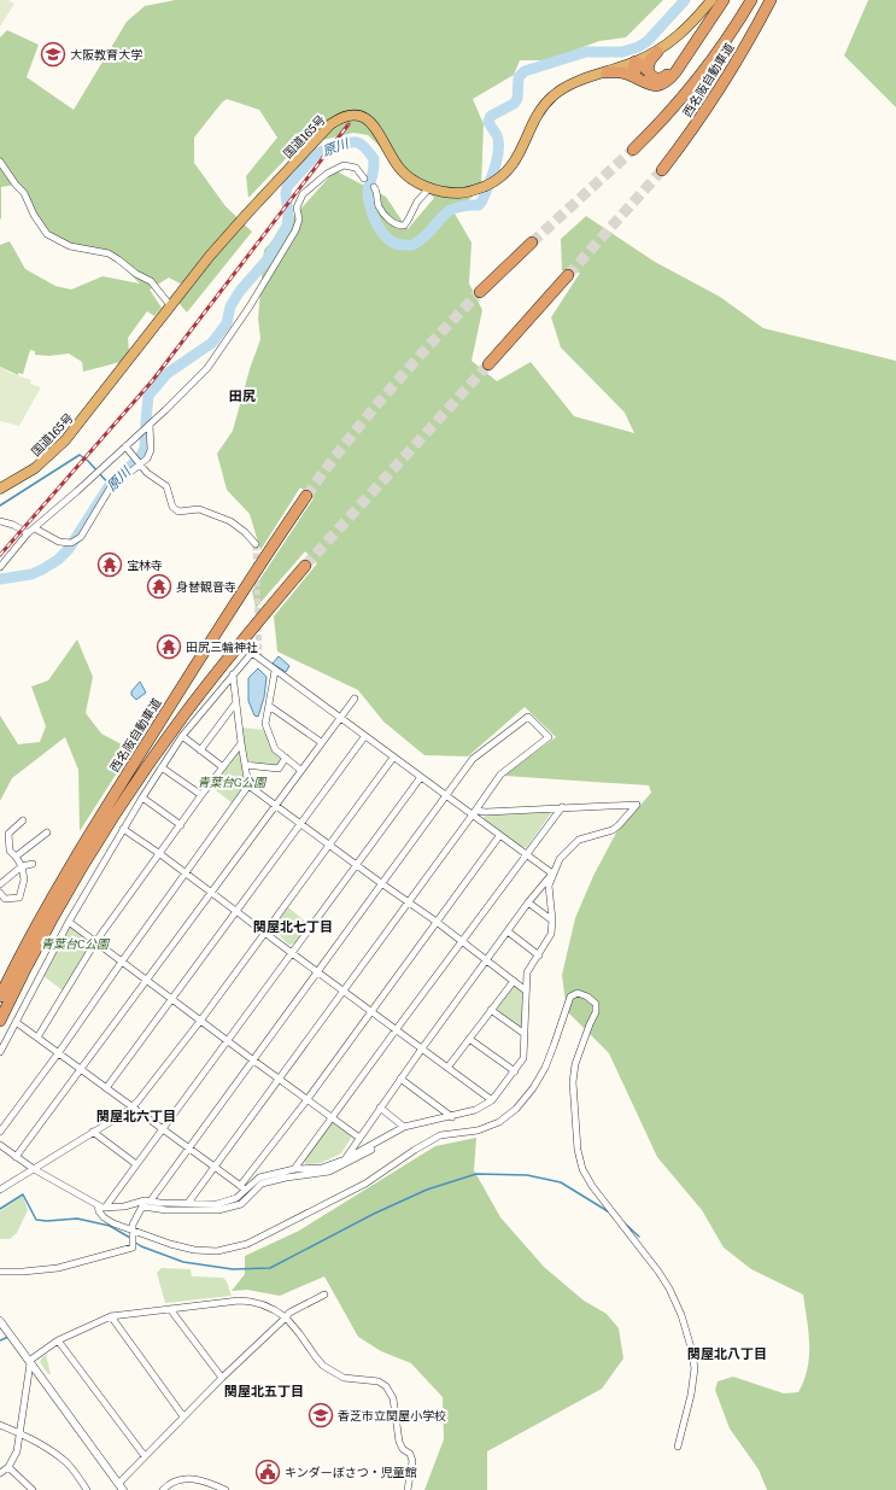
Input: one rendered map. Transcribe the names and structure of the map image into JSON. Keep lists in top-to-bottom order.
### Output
{
  "streets": {
    "highway": ["西名阪自動車道", "国道165号"]
  },
  "districts": [
    "田尻",
    "関屋北七丁目",
    "関屋北六丁目",
    "関屋北八丁目",
    "関屋北五丁目"
  ],
  "water": ["原川"],
  "parks": ["青葉台G公園", "青葉台C公園"],
  "places": {
    "school or university": ["大阪教育大学", "香芝市立関屋小学校"],
    "temple": ["宝林寺", "身替観音寺", "田尻三輪神社"],
    "public building": ["キンダーぼさつ・児童館"]
  }
}
